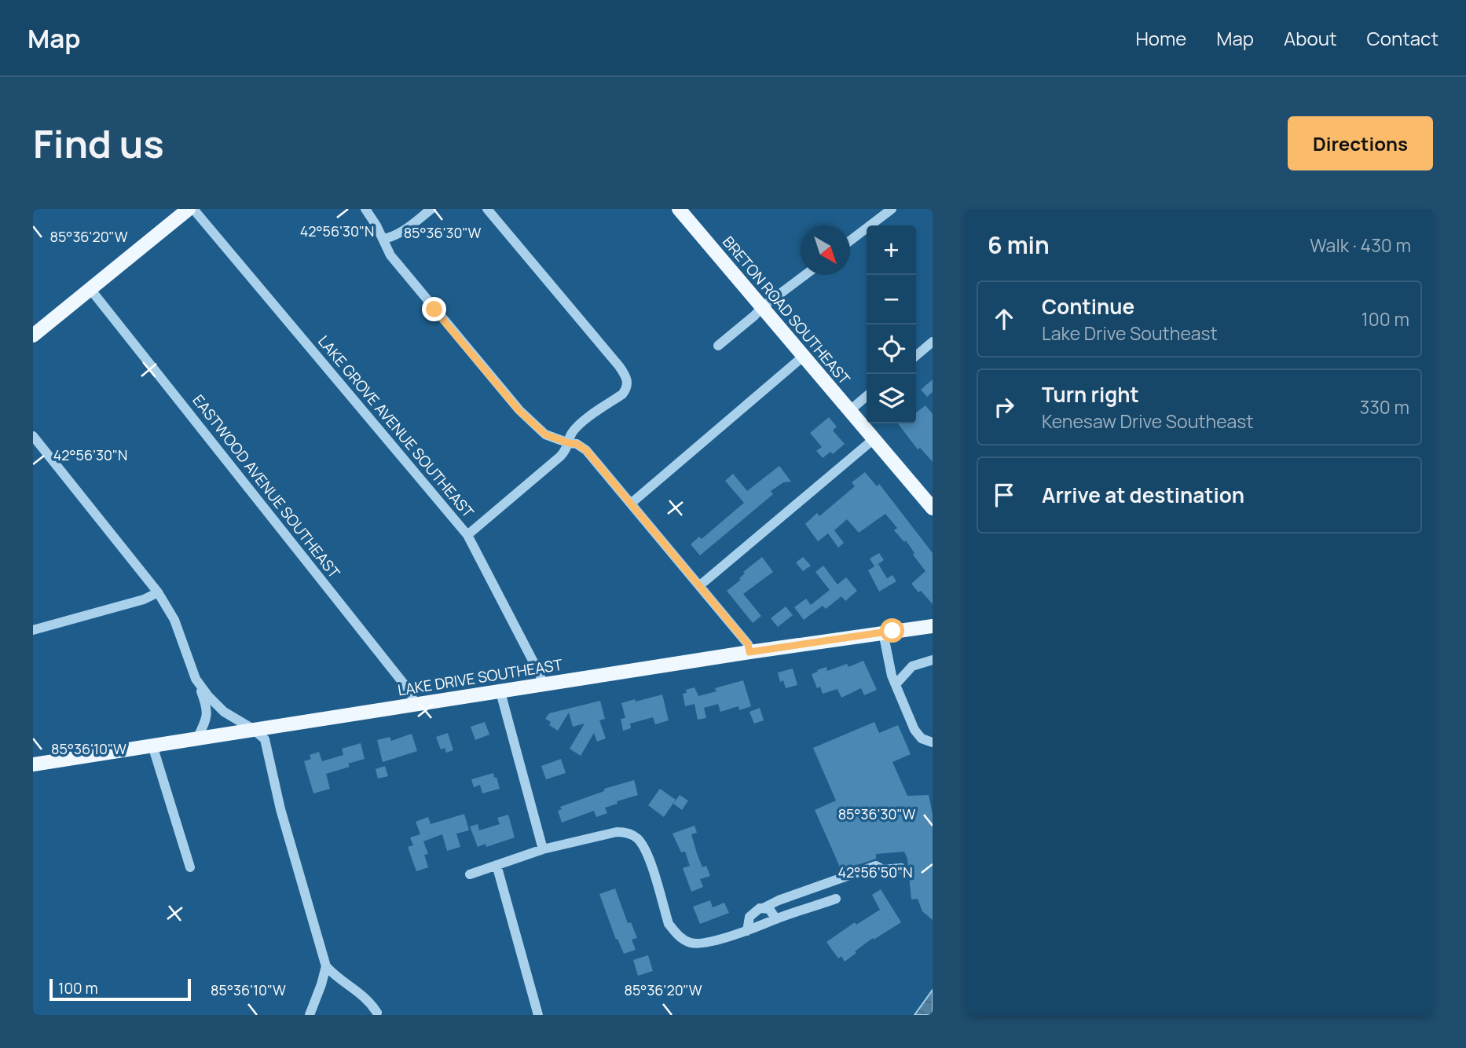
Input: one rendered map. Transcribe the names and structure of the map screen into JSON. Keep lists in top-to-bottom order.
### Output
{
  "streets": {
    "main road": ["BRETON ROAD SOUTHEAST", "LAKE DRIVE SOUTHEAST"],
    "street": ["LAKE GROVE AVENUE SOUTHEAST", "EASTWOOD AVENUE SOUTHEAST"]
  },
  "crossings": [
    ["LAKE GROVE AVENUE SOUTHEAST", "LAKE DRIVE SOUTHEAST"],
    ["EASTWOOD AVENUE SOUTHEAST", "LAKE DRIVE SOUTHEAST"]
  ],
  "scale_bar": "100 m",
  "north": "bottom right",
  "page": {
    "header": "Map",
    "nav": [
      "Home",
      "Map",
      "About",
      "Contact"
    ],
    "buttons": "Directions",
    "title": "Find us",
    "heading": ["6 min", "Walk · 430 m"],
    "map_buttons": ["+", "−"],
    "list": [
      ["Continue", "Lake Drive Southeast", "100 m"],
      ["Turn right", "Kenesaw Drive Southeast", "330 m"],
      "Arrive at destination"
    ],
    "scale": "100 m"
  },
  "coordinates": [
    "42°56'30\"N",
    "85°36'30\"W",
    "85°36'20\"W",
    "85°36'10\"W",
    "42°56'50\"N"
  ]
}
